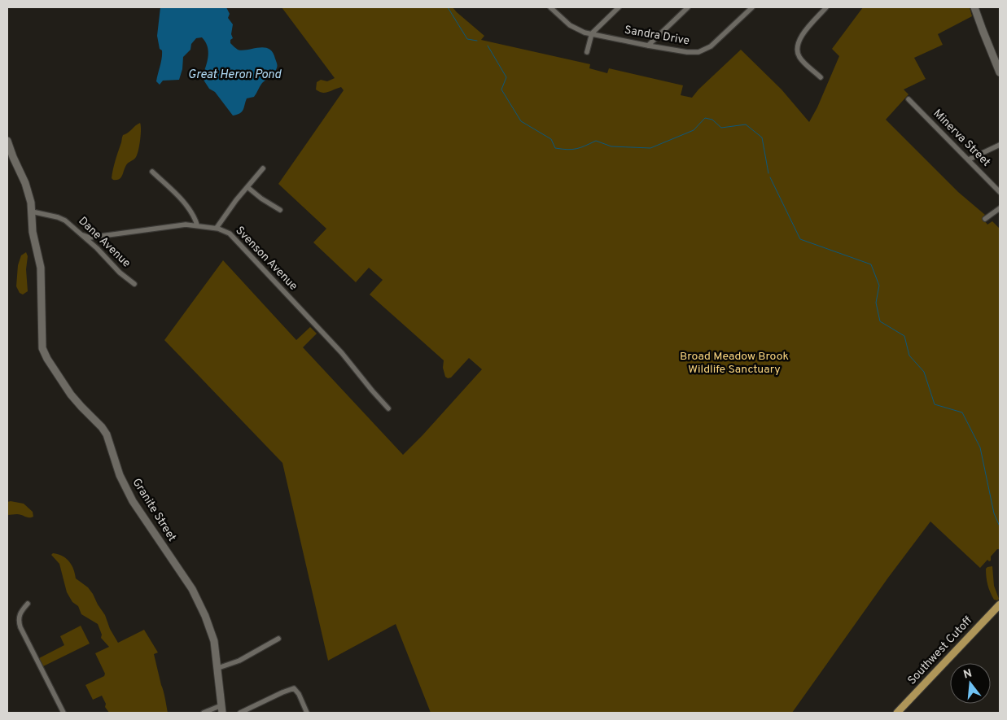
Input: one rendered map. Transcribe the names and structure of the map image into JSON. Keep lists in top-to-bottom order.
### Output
{
  "streets": {
    "main road": ["Southwest Cutoff"],
    "street": [
      "Sandra Drive",
      "Minerva Street",
      "Dane Avenue",
      "Svenson Avenue",
      "Granite Street"
    ]
  },
  "crossings": [
    ["Dane Avenue", "Svenson Avenue"],
    ["Dane Avenue", "Granite Street"]
  ],
  "water": ["Great Heron Pond"],
  "parks": ["Broad Meadow Brook Wildlife Sanctuary"],
  "north": "top"
}
